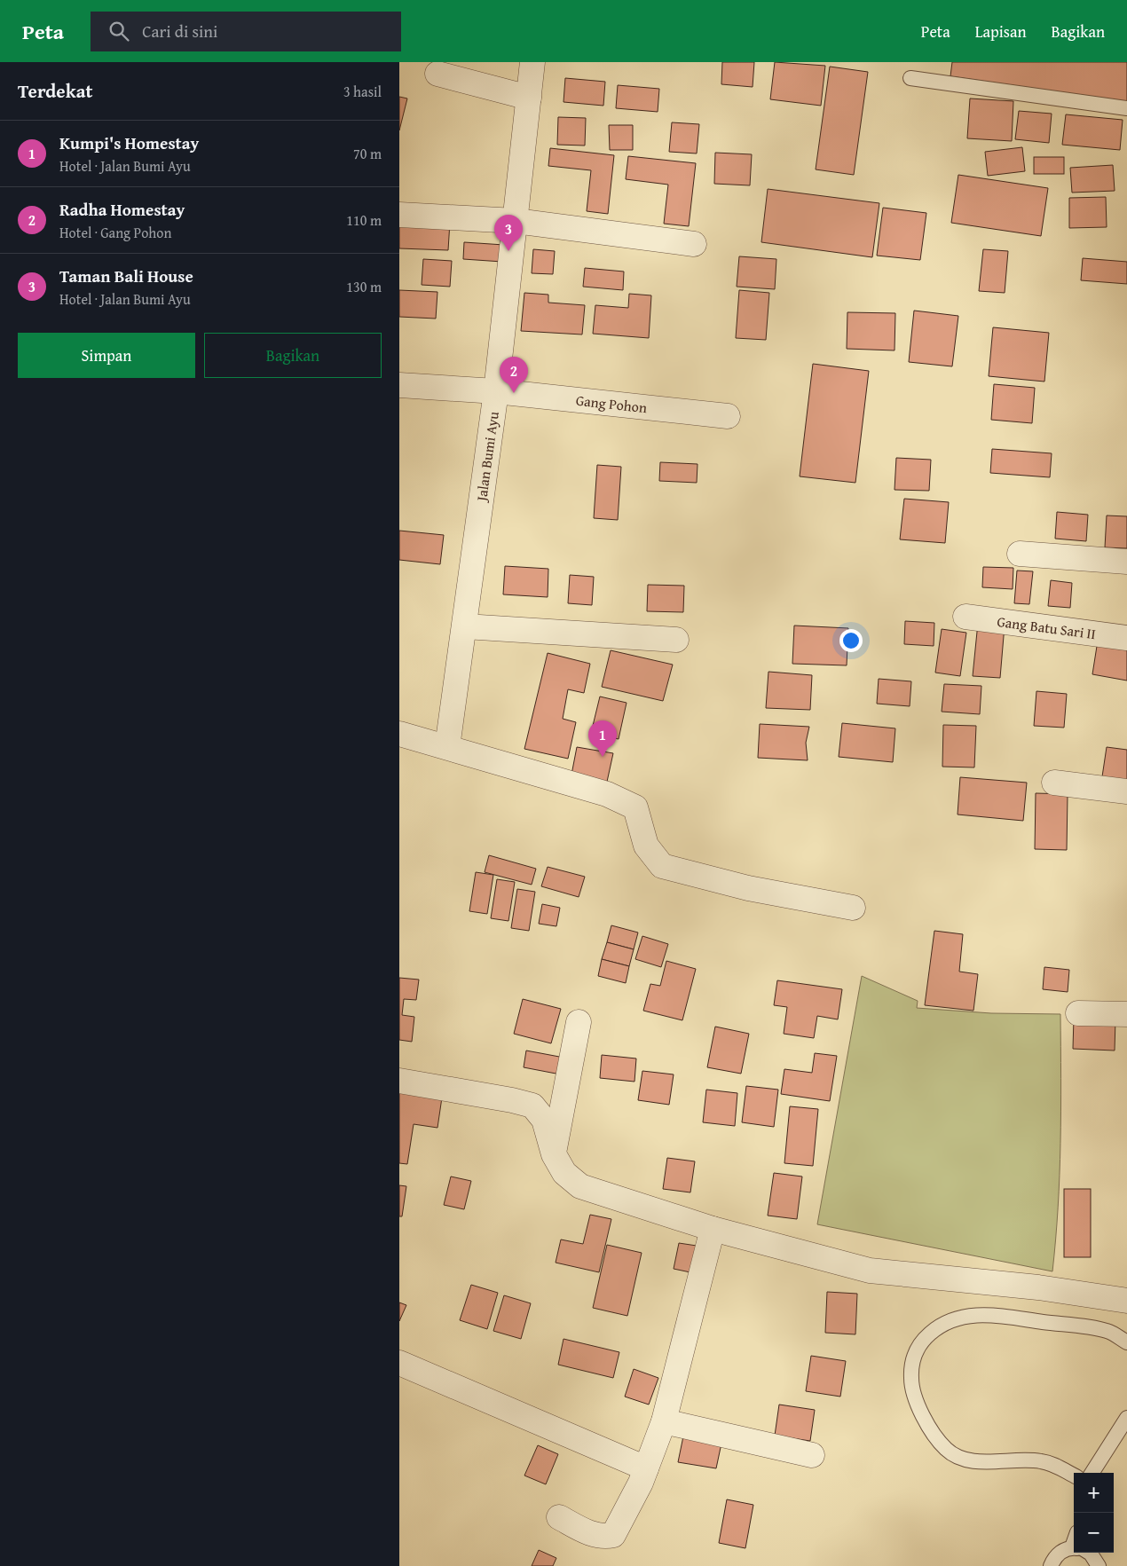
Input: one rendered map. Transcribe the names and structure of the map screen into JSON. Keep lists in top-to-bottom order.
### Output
{
  "streets": {
    "street": ["Gang Pohon", "Jalan Bumi Ayu", "Gang Batu Sari II"]
  },
  "crossings": [
    ["Gang Pohon", "Jalan Bumi Ayu"]
  ],
  "page": {
    "header": "Peta",
    "search": "Cari di sini",
    "nav": ["Peta", "Lapisan", "Bagikan"],
    "heading": ["Terdekat", "3 hasil"],
    "list": [
      {
        "mark": "1",
        "name": "Kumpi's Homestay",
        "note": "Hotel · Jalan Bumi Ayu",
        "value": "70 m"
      },
      {
        "mark": "2",
        "name": "Radha Homestay",
        "note": "Hotel · Gang Pohon",
        "value": "110 m"
      },
      {
        "mark": "3",
        "name": "Taman Bali House",
        "note": "Hotel · Jalan Bumi Ayu",
        "value": "130 m"
      }
    ],
    "pins": ["3", "2", "1"],
    "buttons": ["Simpan", "Bagikan"],
    "map_buttons": ["+", "−"]
  }
}
